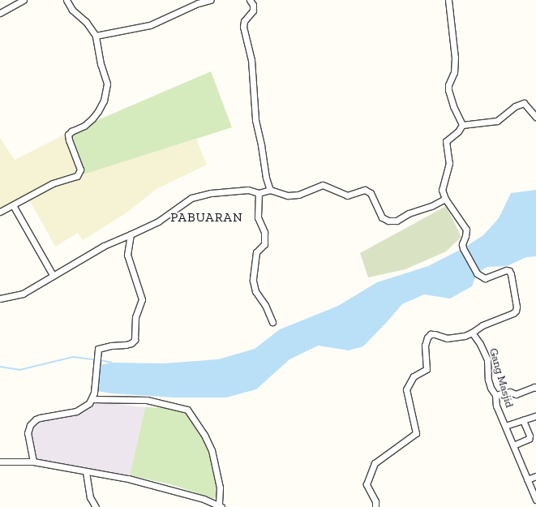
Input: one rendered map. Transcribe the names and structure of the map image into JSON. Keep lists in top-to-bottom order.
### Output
{
  "streets": {
    "street": ["Gang Masjid"]
  },
  "districts": ["PABUARAN"]
}
